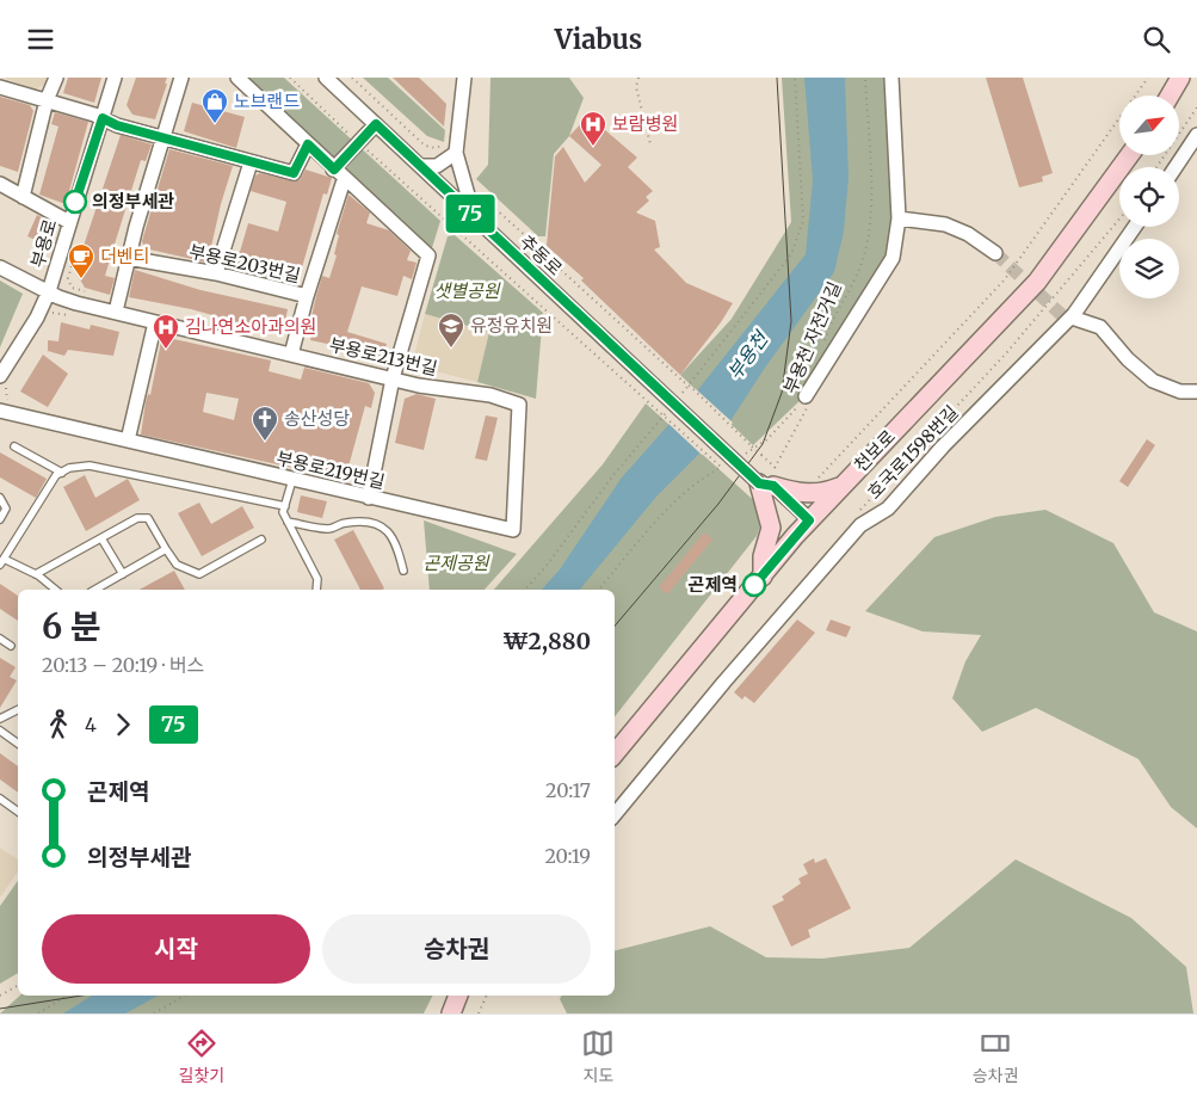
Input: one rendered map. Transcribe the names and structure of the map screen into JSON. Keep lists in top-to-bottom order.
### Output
{
  "streets": {
    "main road": ["천보로"],
    "street": [
      "부용로",
      "추동로",
      "부용로203번길",
      "부용로213번길",
      "호국로1598번길",
      "부용로219번길"
    ],
    "path": ["부용천 자전거길"]
  },
  "crossings": [
    ["부용로", "부용로213번길"],
    ["부용로213번길", "부용로219번길"]
  ],
  "water": ["부용천"],
  "parks": ["샛별공원", "곤제공원"],
  "places": {
    "shop": ["노브랜드"],
    "hospital": ["보람병원", "김나연소아과의원"],
    "other": ["의정부세관", "곤제역"],
    "cafe": ["더벤티"],
    "school or university": ["유정유치원"],
    "church": ["송산성당"]
  },
  "lines": ["bus line 75"],
  "north": "top right",
  "page": {
    "header": "Viabus",
    "on_map": "75",
    "heading": ["6 분", "20:13 – 20:19 · 버스", "₩2,880"],
    "legs": ["4", "75"],
    "list": [
      {
        "name": "곤제역",
        "value": "20:17"
      },
      {
        "name": "의정부세관",
        "value": "20:19"
      }
    ],
    "buttons": ["시작", "승차권"],
    "tabs": ["길찾기", "지도", "승차권"]
  }
}
